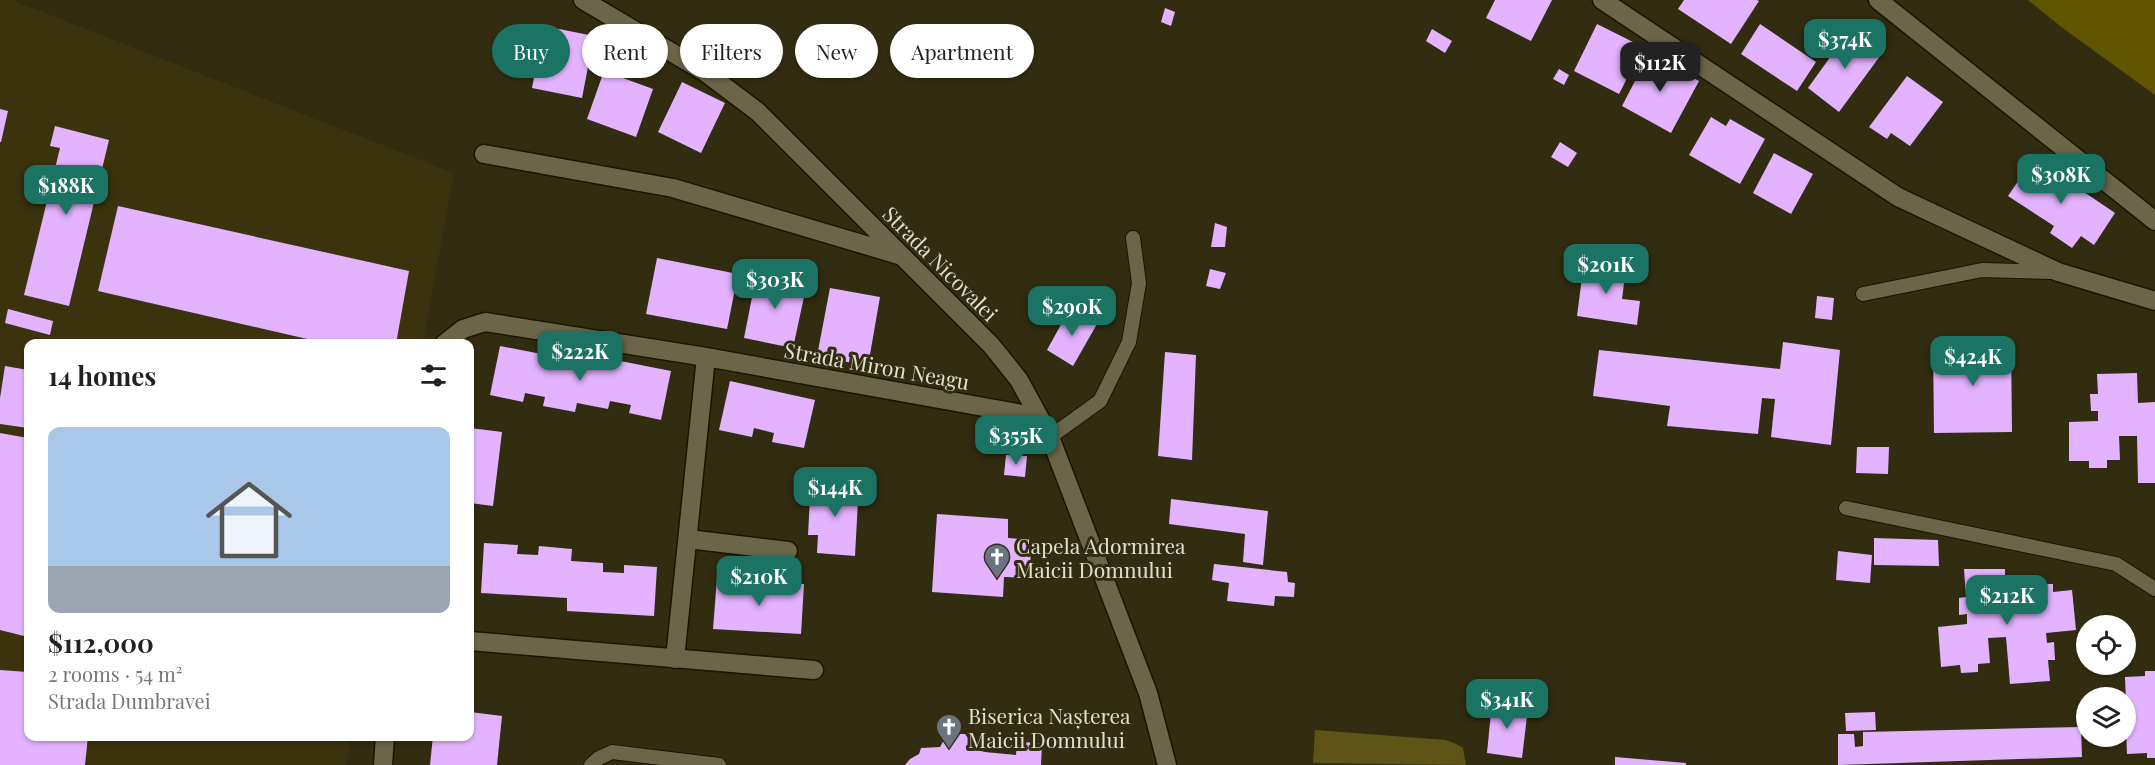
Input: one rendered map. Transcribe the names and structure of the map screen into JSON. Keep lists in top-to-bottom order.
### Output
{
  "streets": {
    "street": ["Strada Nicovalei", "Strada Miron Neagu"]
  },
  "crossings": [
    ["Strada Nicovalei", "Strada Miron Neagu"]
  ],
  "places": {
    "church": ["Capela Adormirea Maicii Domnului", "Biserica Nașterea Maicii Domnului"]
  },
  "page": {
    "price": [
      "$374K",
      "$112K",
      "$308K",
      "$188K",
      "$201K",
      "$303K",
      "$290K",
      "$222K",
      "$424K",
      "$355K",
      "$144K",
      "$210K",
      "$212K",
      "$341K"
    ],
    "chip": [
      "Buy",
      "Rent",
      "Filters",
      "New",
      "Apartment"
    ],
    "heading": "14 homes",
    "list": [
      {
        "name": "$112,000",
        "note": "2 rooms · 54 m² · Strada Dumbravei"
      }
    ]
  }
}
